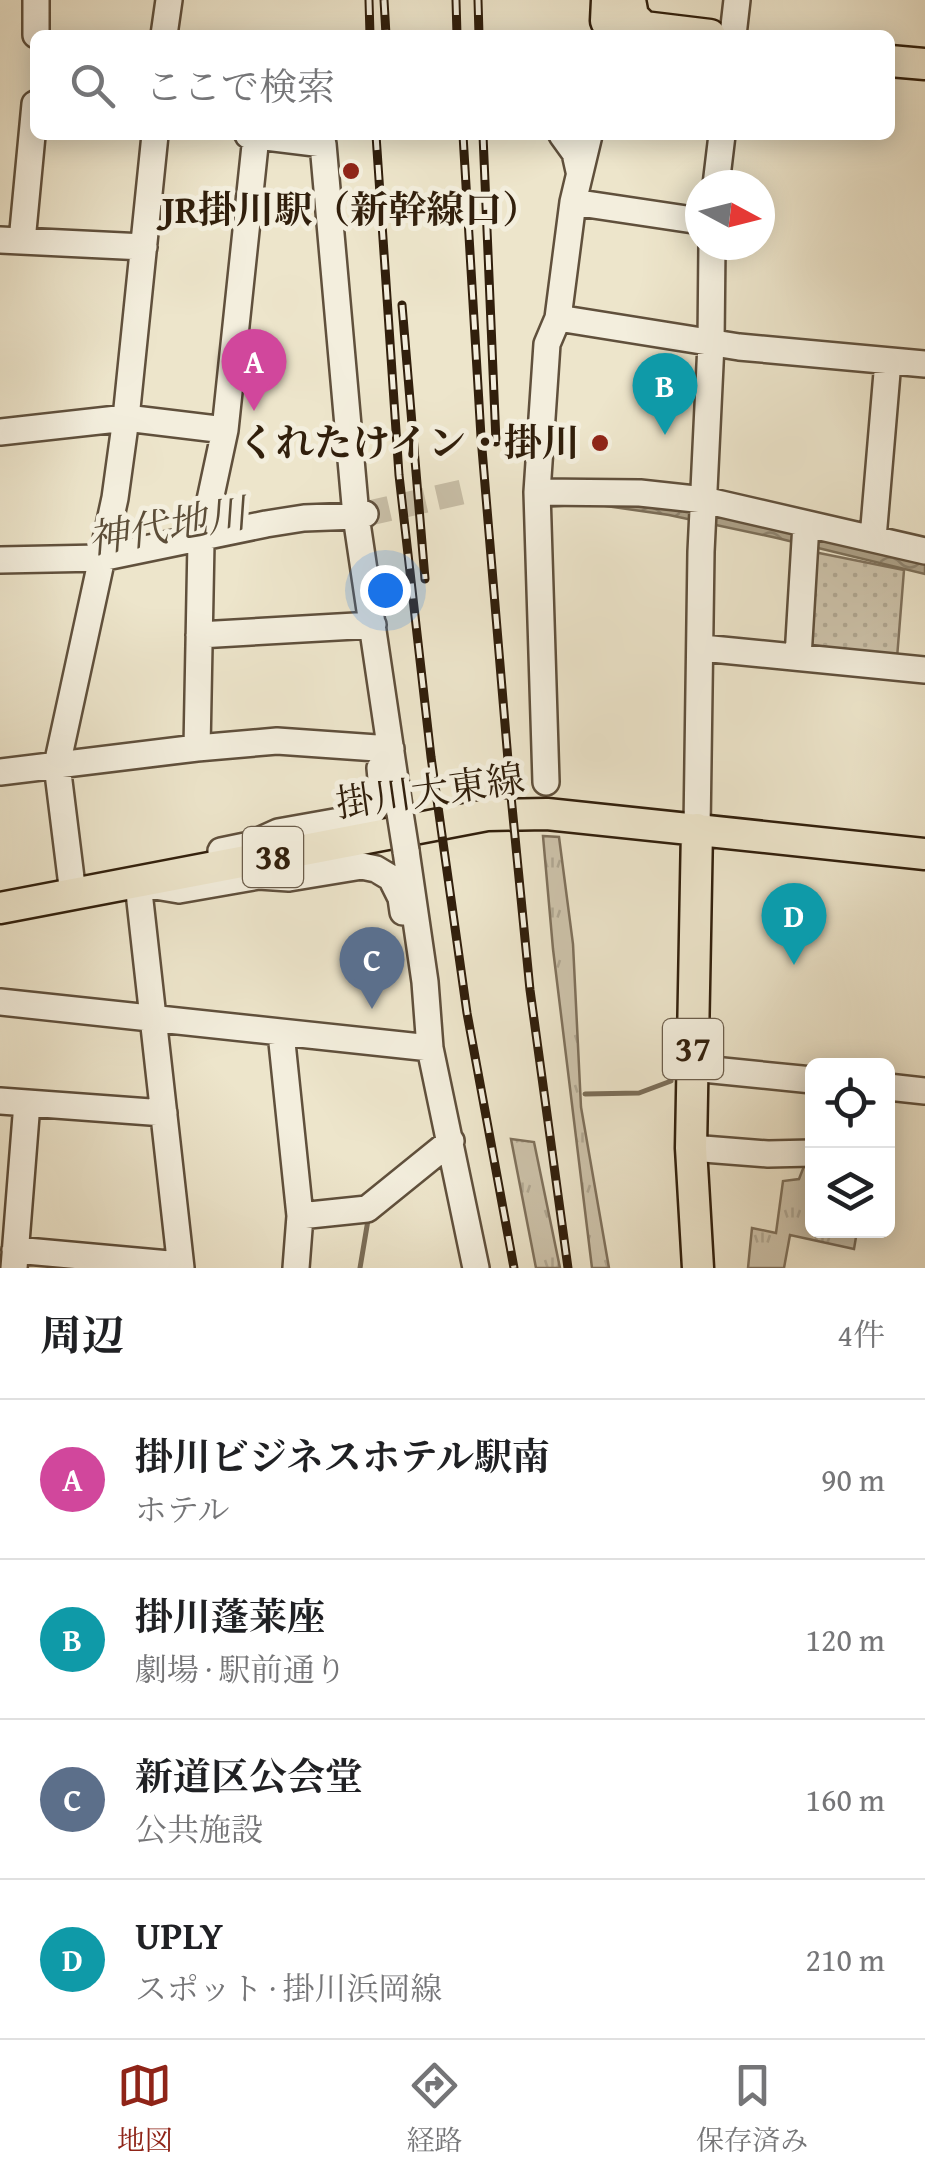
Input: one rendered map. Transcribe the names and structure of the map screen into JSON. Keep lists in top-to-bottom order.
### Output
{
  "streets": {
    "main road": ["掛川大東線", "38", "37"]
  },
  "crossings": [
    ["掛川大東線", "37"]
  ],
  "water": ["神代地川"],
  "places": ["JR掛川駅（新幹線口）", "くれたけイン・掛川"],
  "north": "right",
  "page": {
    "search": "ここで検索",
    "pins": [
      "A",
      "B",
      "D",
      "C"
    ],
    "heading": ["周辺", "4件"],
    "list": [
      {
        "mark": "A",
        "name": "掛川ビジネスホテル駅南",
        "note": "ホテル",
        "value": "90 m"
      },
      {
        "mark": "B",
        "name": "掛川蓬莱座",
        "note": "劇場 · 駅前通り",
        "value": "120 m"
      },
      {
        "mark": "C",
        "name": "新道区公会堂",
        "note": "公共施設",
        "value": "160 m"
      },
      {
        "mark": "D",
        "name": "UPLY",
        "note": "スポット · 掛川浜岡線",
        "value": "210 m"
      }
    ],
    "nav": ["地図", "経路", "保存済み"]
  }
}
